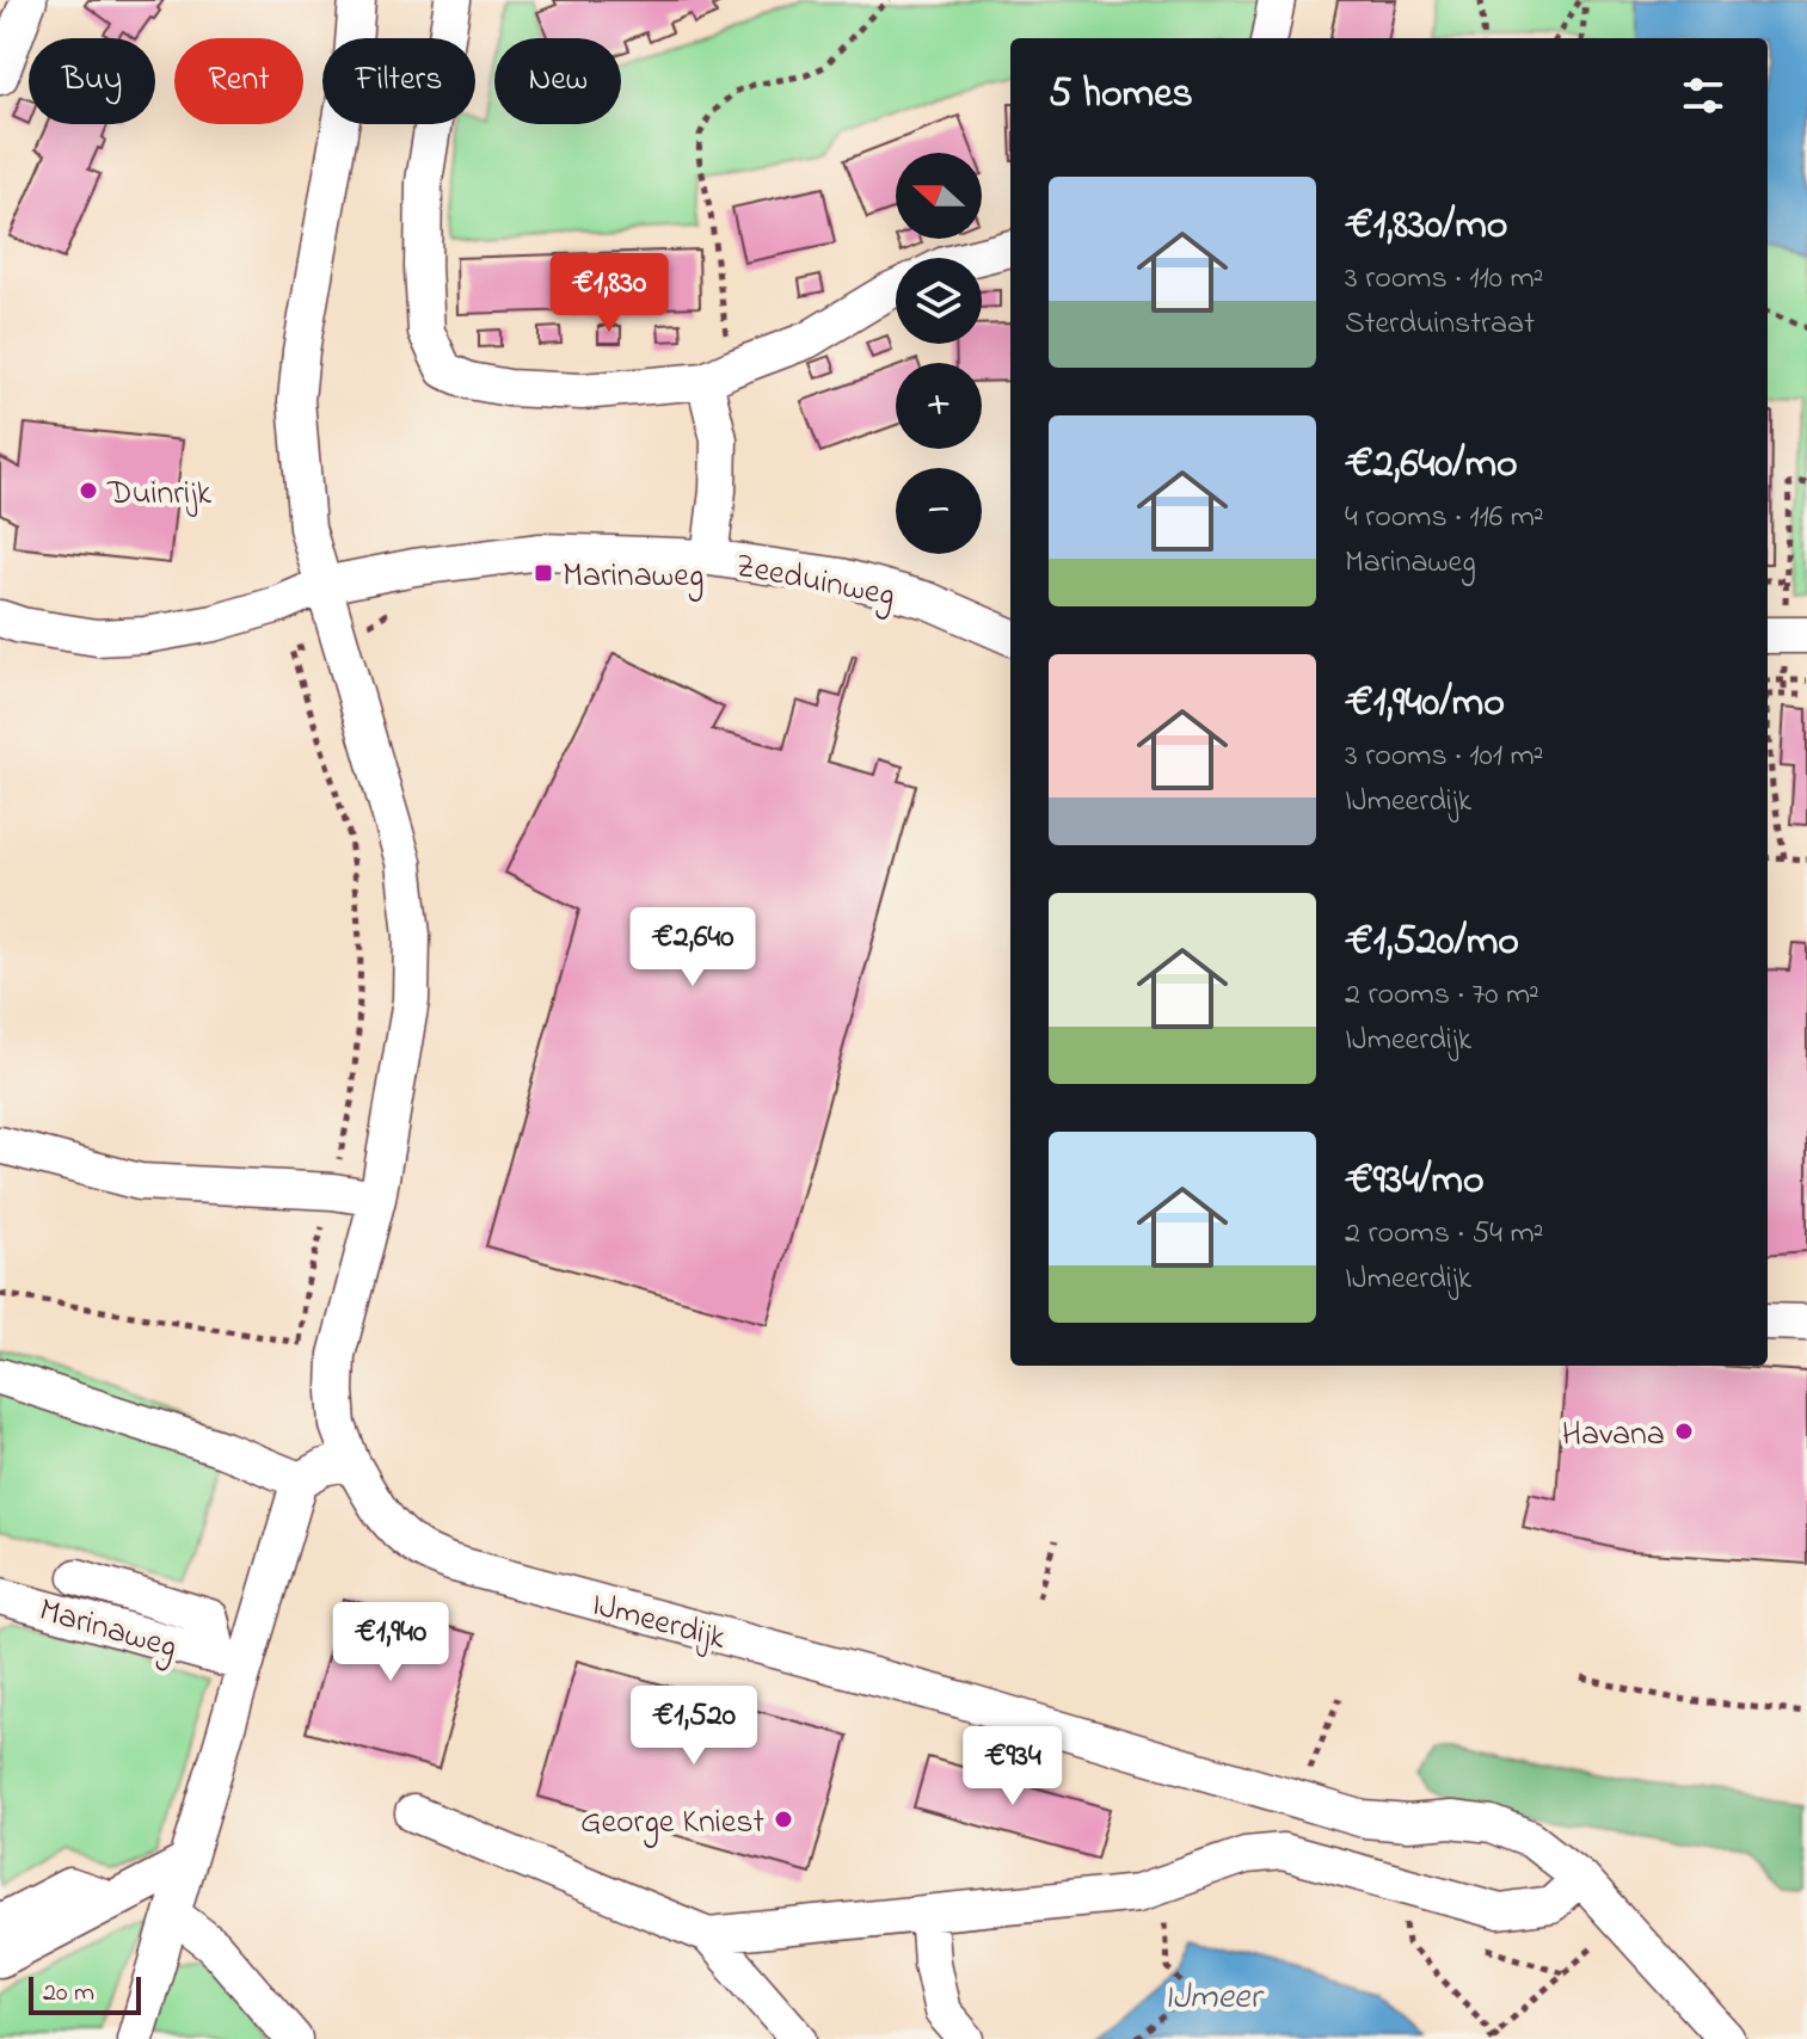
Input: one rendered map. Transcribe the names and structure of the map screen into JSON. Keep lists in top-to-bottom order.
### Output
{
  "streets": {
    "street": ["Zeeduinweg", "IJmeerdijk", "Marinaweg"]
  },
  "water": ["IJmeer"],
  "places": {
    "other": ["Duinrijk", "Havana", "George Kniest"],
    "transit": ["Marinaweg"]
  },
  "scale_bar": "20 m",
  "north": "left",
  "page": {
    "chip": [
      "Buy",
      "Rent",
      "Filters",
      "New"
    ],
    "heading": "5 homes",
    "map_buttons": ["+", "−"],
    "list": [
      {
        "name": "€1,830/mo",
        "note": "3 rooms · 110 m² · Sterduinstraat"
      },
      {
        "name": "€2,640/mo",
        "note": "4 rooms · 116 m² · Marinaweg"
      },
      {
        "name": "€1,940/mo",
        "note": "3 rooms · 101 m² · IJmeerdijk"
      },
      {
        "name": "€1,520/mo",
        "note": "2 rooms · 70 m² · IJmeerdijk"
      },
      {
        "name": "€934/mo",
        "note": "2 rooms · 54 m² · IJmeerdijk"
      }
    ],
    "price": [
      "€1,830",
      "€2,640",
      "€1,940",
      "€1,520",
      "€934"
    ],
    "scale": "20 m"
  }
}
